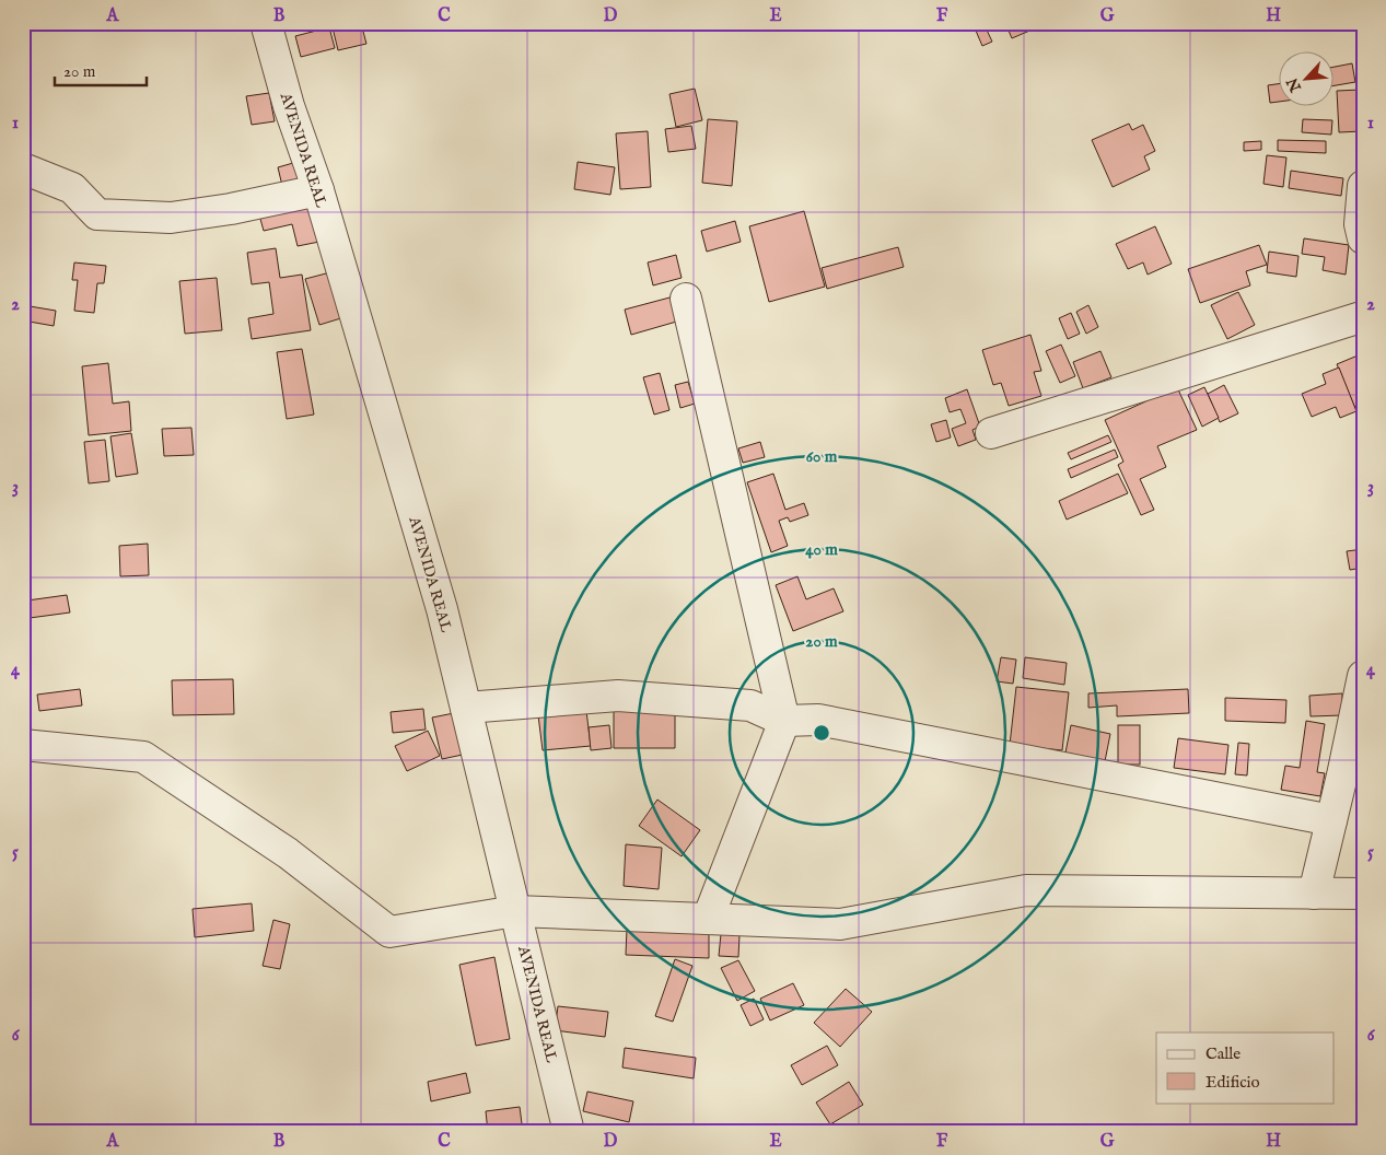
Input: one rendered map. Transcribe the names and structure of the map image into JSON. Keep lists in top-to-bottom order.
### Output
{
  "streets": {
    "street": ["AVENIDA REAL"]
  },
  "legend": ["Calle", "Edificio"],
  "scale_bar": "20 m",
  "north": "bottom left",
  "grid": {
    "columns": [
      "A",
      "B",
      "C",
      "D",
      "E",
      "F",
      "G",
      "H"
    ],
    "rows": [
      "1",
      "2",
      "3",
      "4",
      "5",
      "6"
    ]
  },
  "rings": ["60 m", "40 m", "20 m"]
}
